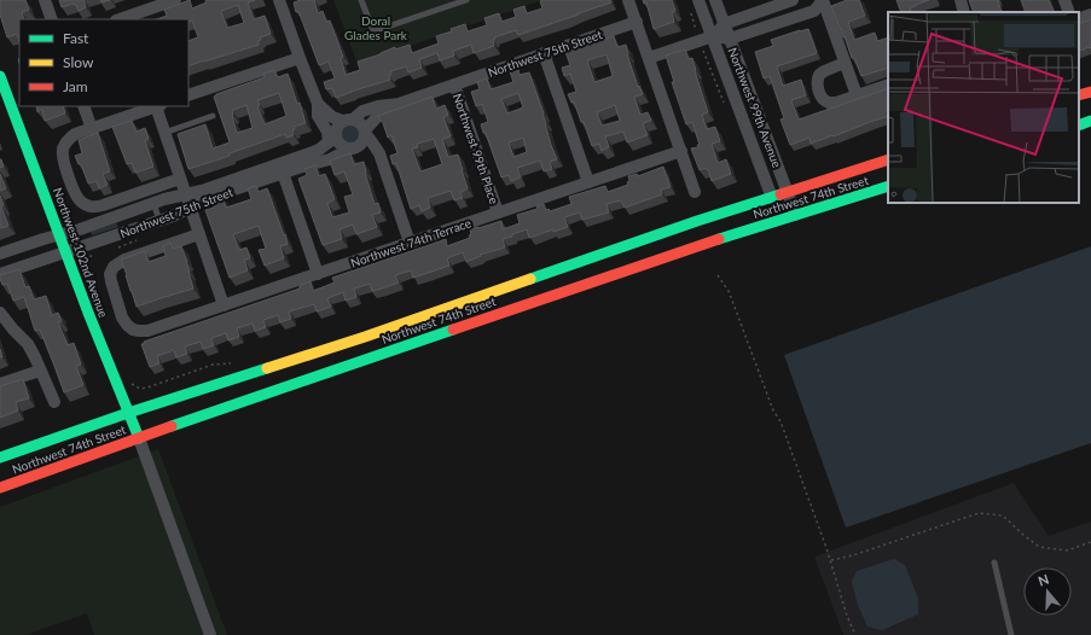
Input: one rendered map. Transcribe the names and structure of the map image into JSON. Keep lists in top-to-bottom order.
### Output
{
  "streets": {
    "main road": ["Northwest 74th Street", "Northwest 102nd Avenue"],
    "street": [
      "Northwest 75th Street",
      "Northwest 99th Avenue",
      "Northwest 99th Place",
      "Northwest 74th Terrace"
    ]
  },
  "crossings": [
    ["Northwest 75th Street", "Northwest 99th Place"],
    ["Northwest 75th Street", "Northwest 102nd Avenue"],
    ["Northwest 99th Avenue", "Northwest 74th Street"],
    ["Northwest 99th Place", "Northwest 74th Terrace"],
    ["Northwest 74th Street", "Northwest 102nd Avenue"]
  ],
  "parks": ["Doral Glades Park"],
  "legend": ["Fast", "Slow", "Jam"],
  "north": "top"
}
